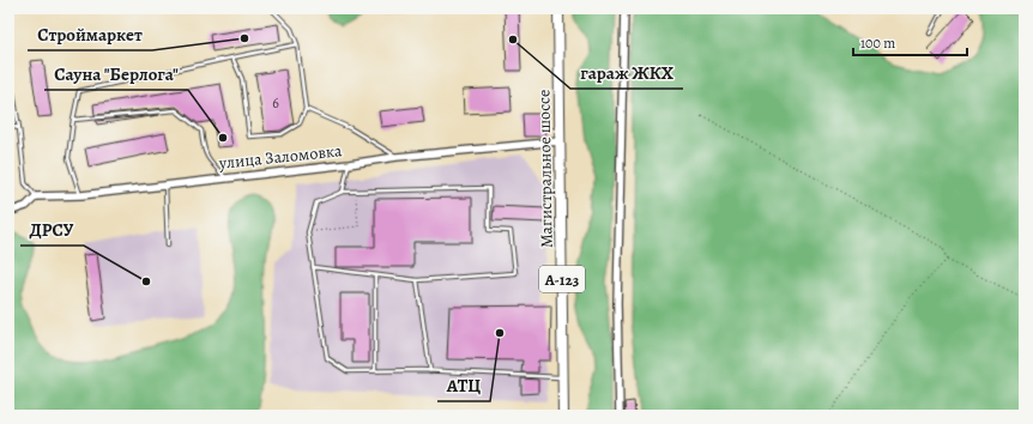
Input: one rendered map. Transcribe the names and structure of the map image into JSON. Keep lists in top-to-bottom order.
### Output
{
  "streets": {
    "main road": ["Магистральное шоссе", "А-123"],
    "street": ["улица Заломовка"]
  },
  "crossings": [
    ["улица Заломовка", "Магистральное шоссе"]
  ],
  "places": [
    "Строймаркет",
    "гараж ЖКХ",
    "Сауна \"Берлога\"",
    "ДРСУ",
    "АТЦ"
  ],
  "house_numbers": ["6"],
  "scale_bar": "100 m"
}
